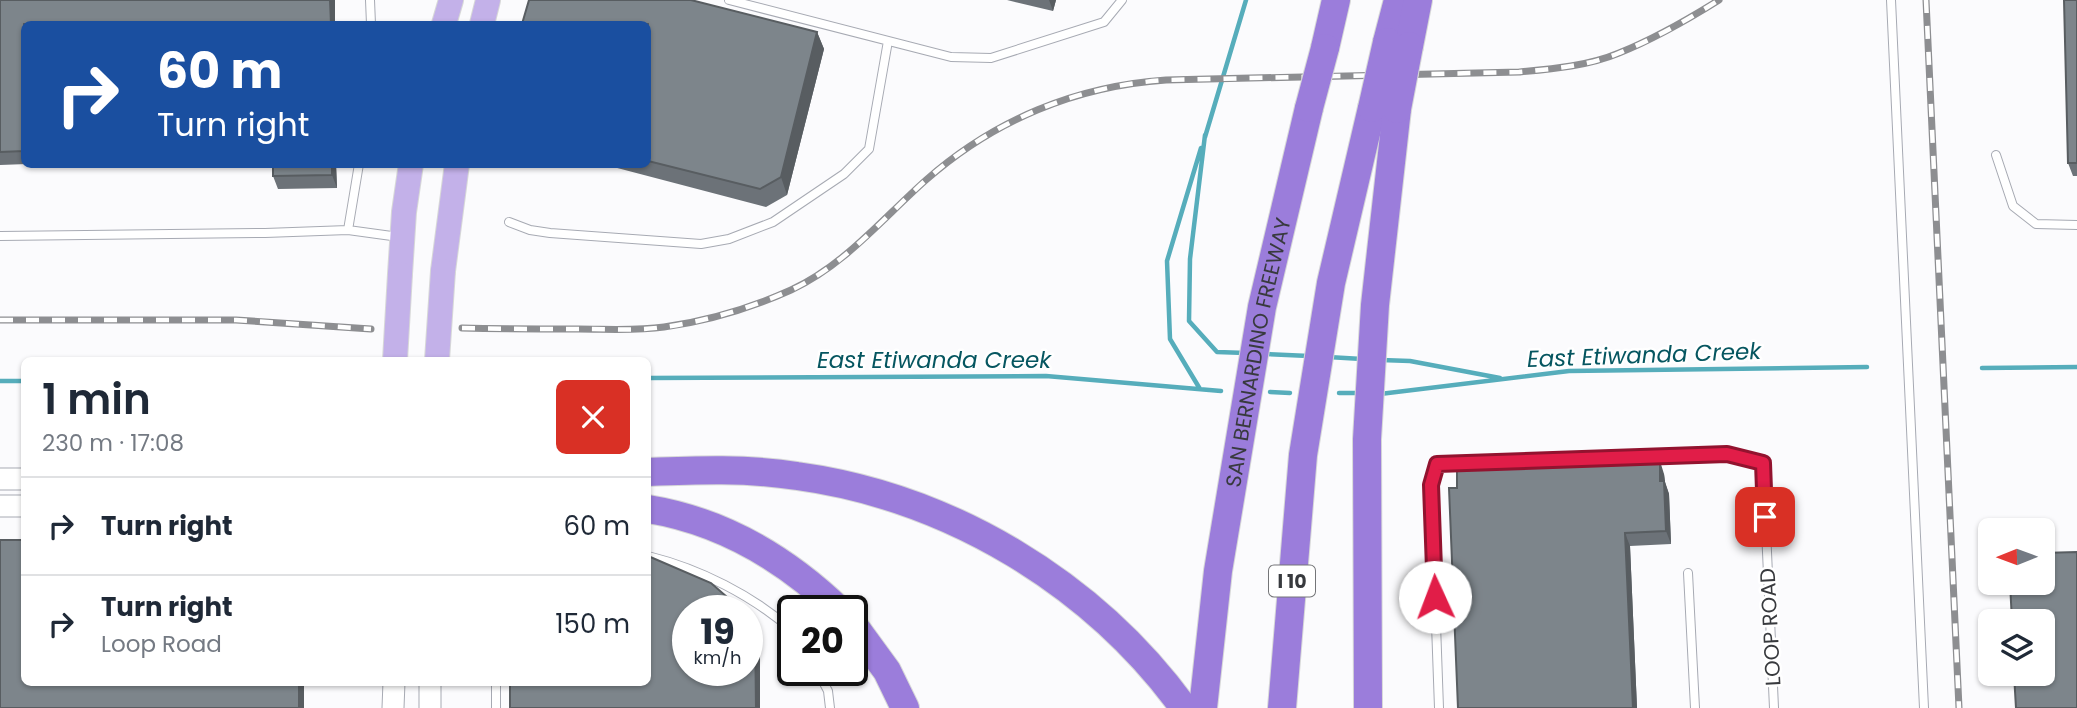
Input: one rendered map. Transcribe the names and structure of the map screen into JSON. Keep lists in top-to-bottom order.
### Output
{
  "streets": {
    "highway": ["SAN BERNARDINO FREEWAY", "I 10"],
    "lane": ["LOOP ROAD"]
  },
  "water": ["East Etiwanda Creek"],
  "north": "left",
  "page": {
    "turn": ["60 m", "Turn right"],
    "heading": ["1 min", "230 m · 17:08"],
    "list": [
      {
        "name": "Turn right",
        "value": "60 m"
      },
      {
        "name": "Turn right",
        "note": "Loop Road",
        "value": "150 m"
      }
    ],
    "speed": "19 km/h",
    "limit": "20"
  }
}
